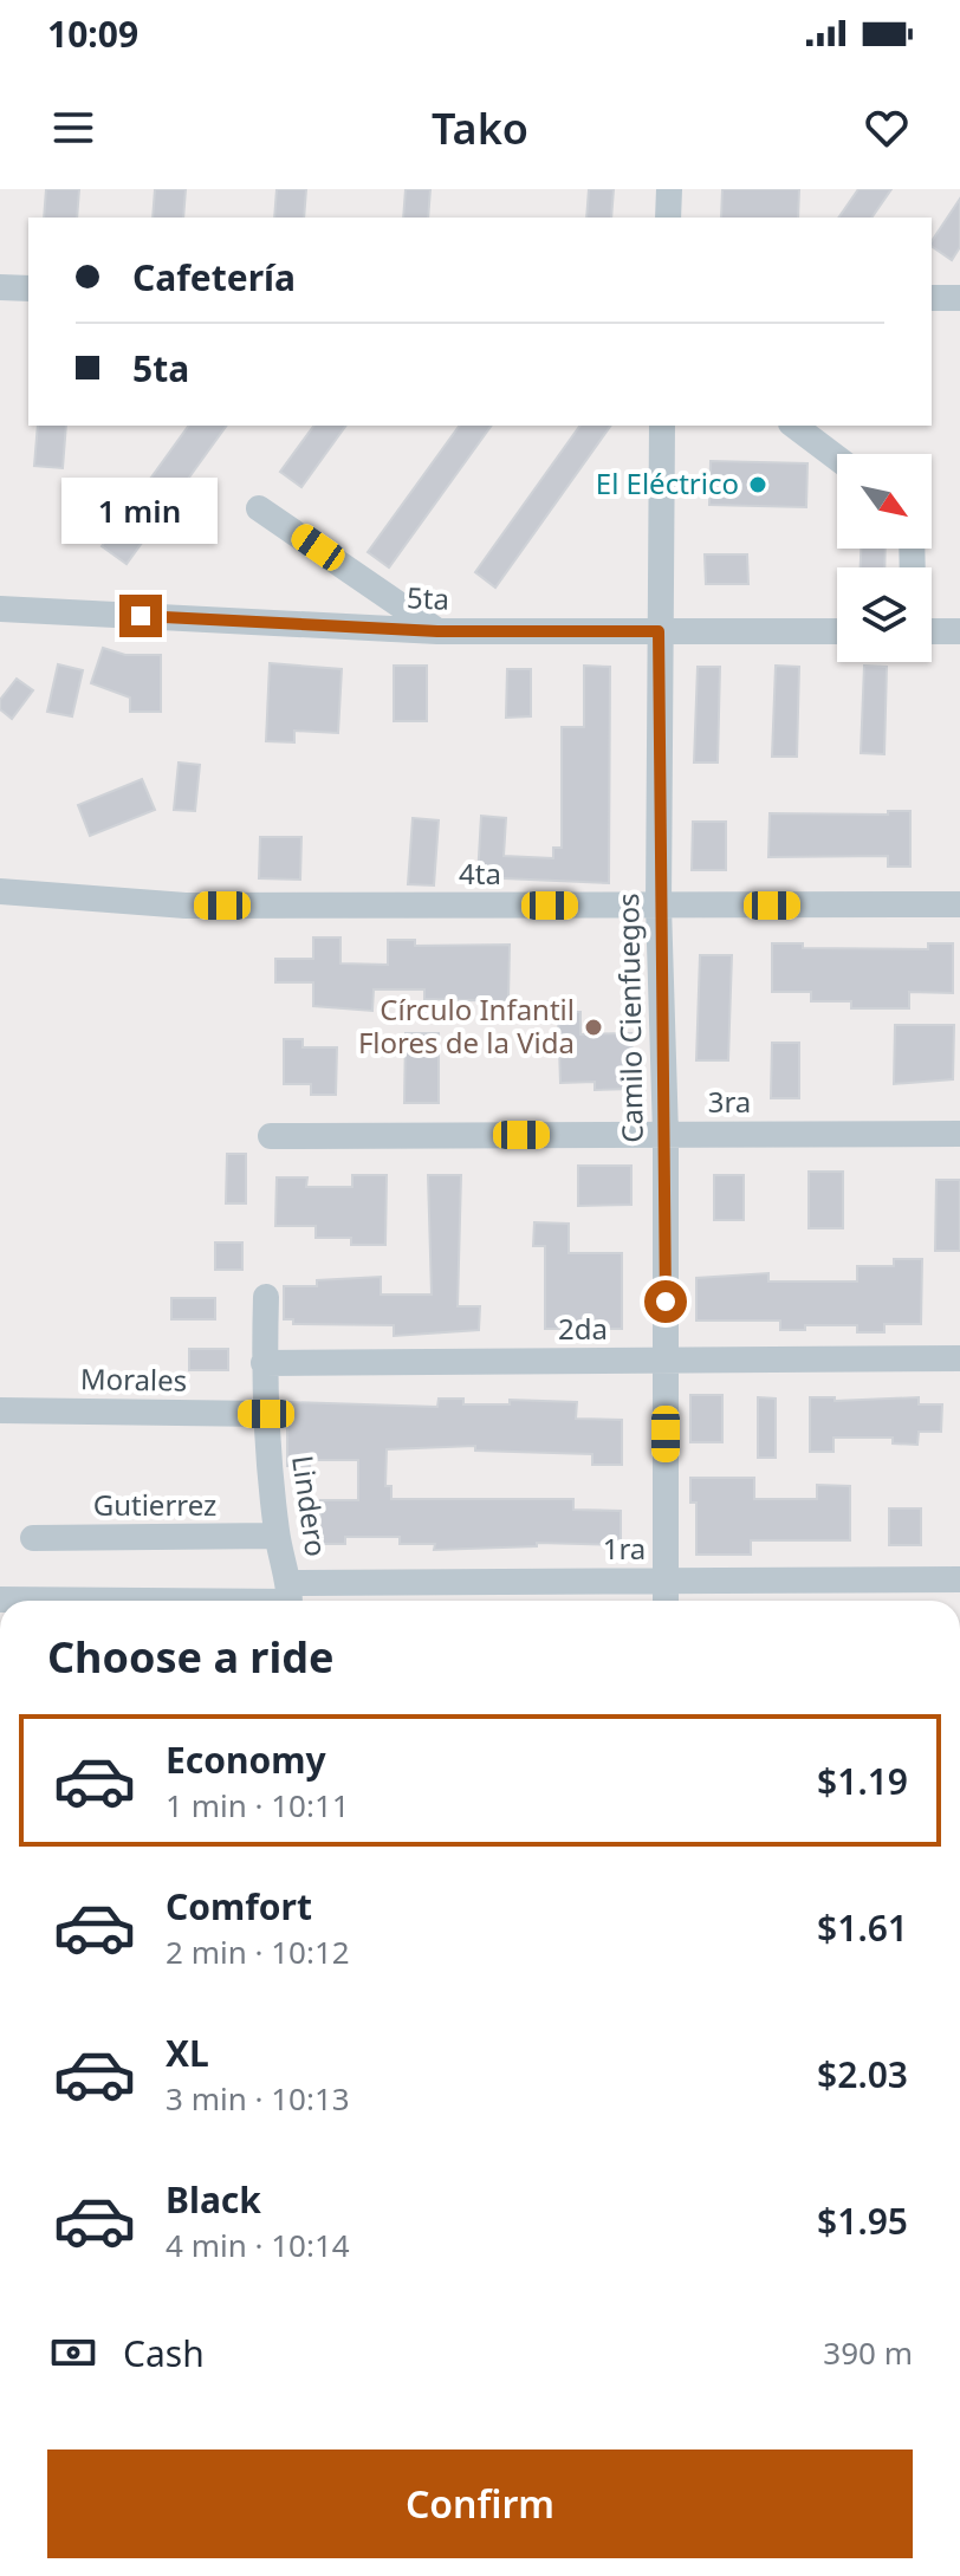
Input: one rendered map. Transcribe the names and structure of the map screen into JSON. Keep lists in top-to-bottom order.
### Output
{
  "streets": {
    "street": [
      "5ta",
      "4ta",
      "Camilo Cienfuegos",
      "3ra",
      "2da",
      "Morales",
      "Gutierrez",
      "Lindero",
      "1ra"
    ]
  },
  "crossings": [
    ["5ta", "Camilo Cienfuegos"],
    ["4ta", "Camilo Cienfuegos"],
    ["Camilo Cienfuegos", "3ra"],
    ["Camilo Cienfuegos", "2da"],
    ["Camilo Cienfuegos", "1ra"],
    ["2da", "Lindero"],
    ["Morales", "Lindero"],
    ["Gutierrez", "Lindero"],
    ["Lindero", "1ra"]
  ],
  "places": ["El Eléctrico", "Círculo Infantil Flores de la Vida"],
  "north": "bottom right",
  "page": {
    "status": "10:09",
    "header": "Tako",
    "banner": ["Cafetería", "5ta"],
    "bubble": "1 min",
    "heading": "Choose a ride",
    "list": [
      {
        "name": "Economy",
        "note": "1 min · 10:11",
        "value": "$1.19"
      },
      {
        "name": "Comfort",
        "note": "2 min · 10:12",
        "value": "$1.61"
      },
      {
        "name": "XL",
        "note": "3 min · 10:13",
        "value": "$2.03"
      },
      {
        "name": "Black",
        "note": "4 min · 10:14",
        "value": "$1.95"
      }
    ],
    "pay": ["Cash", "390 m"],
    "buttons": "Confirm"
  }
}
